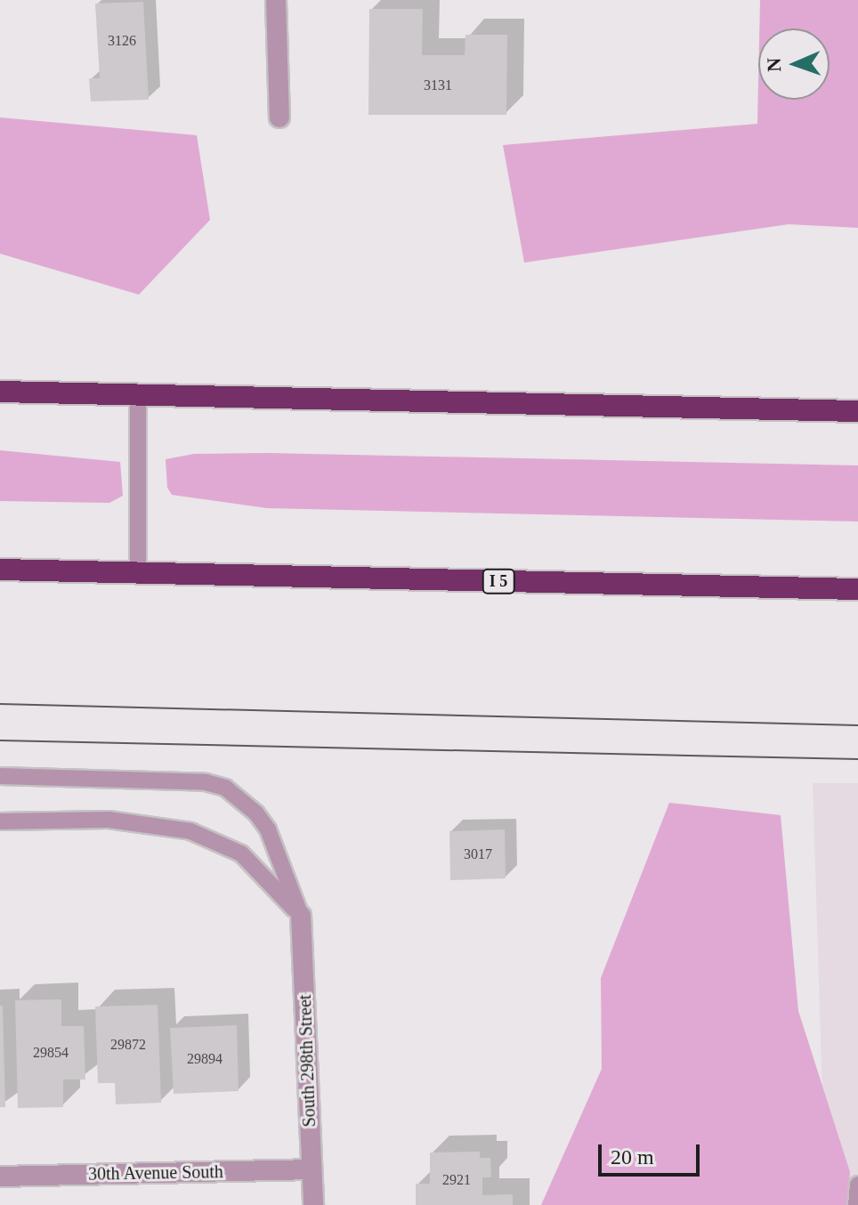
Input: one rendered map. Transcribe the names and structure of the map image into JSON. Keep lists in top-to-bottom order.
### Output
{
  "streets": {
    "highway": ["I 5"],
    "street": ["South 298th Street", "30th Avenue South"]
  },
  "crossings": [
    ["South 298th Street", "30th Avenue South"]
  ],
  "house_numbers": [
    "3126",
    "3131",
    "3017",
    "29872",
    "29854",
    "29894",
    "2921"
  ],
  "scale_bar": "20 m",
  "north": "left"
}
